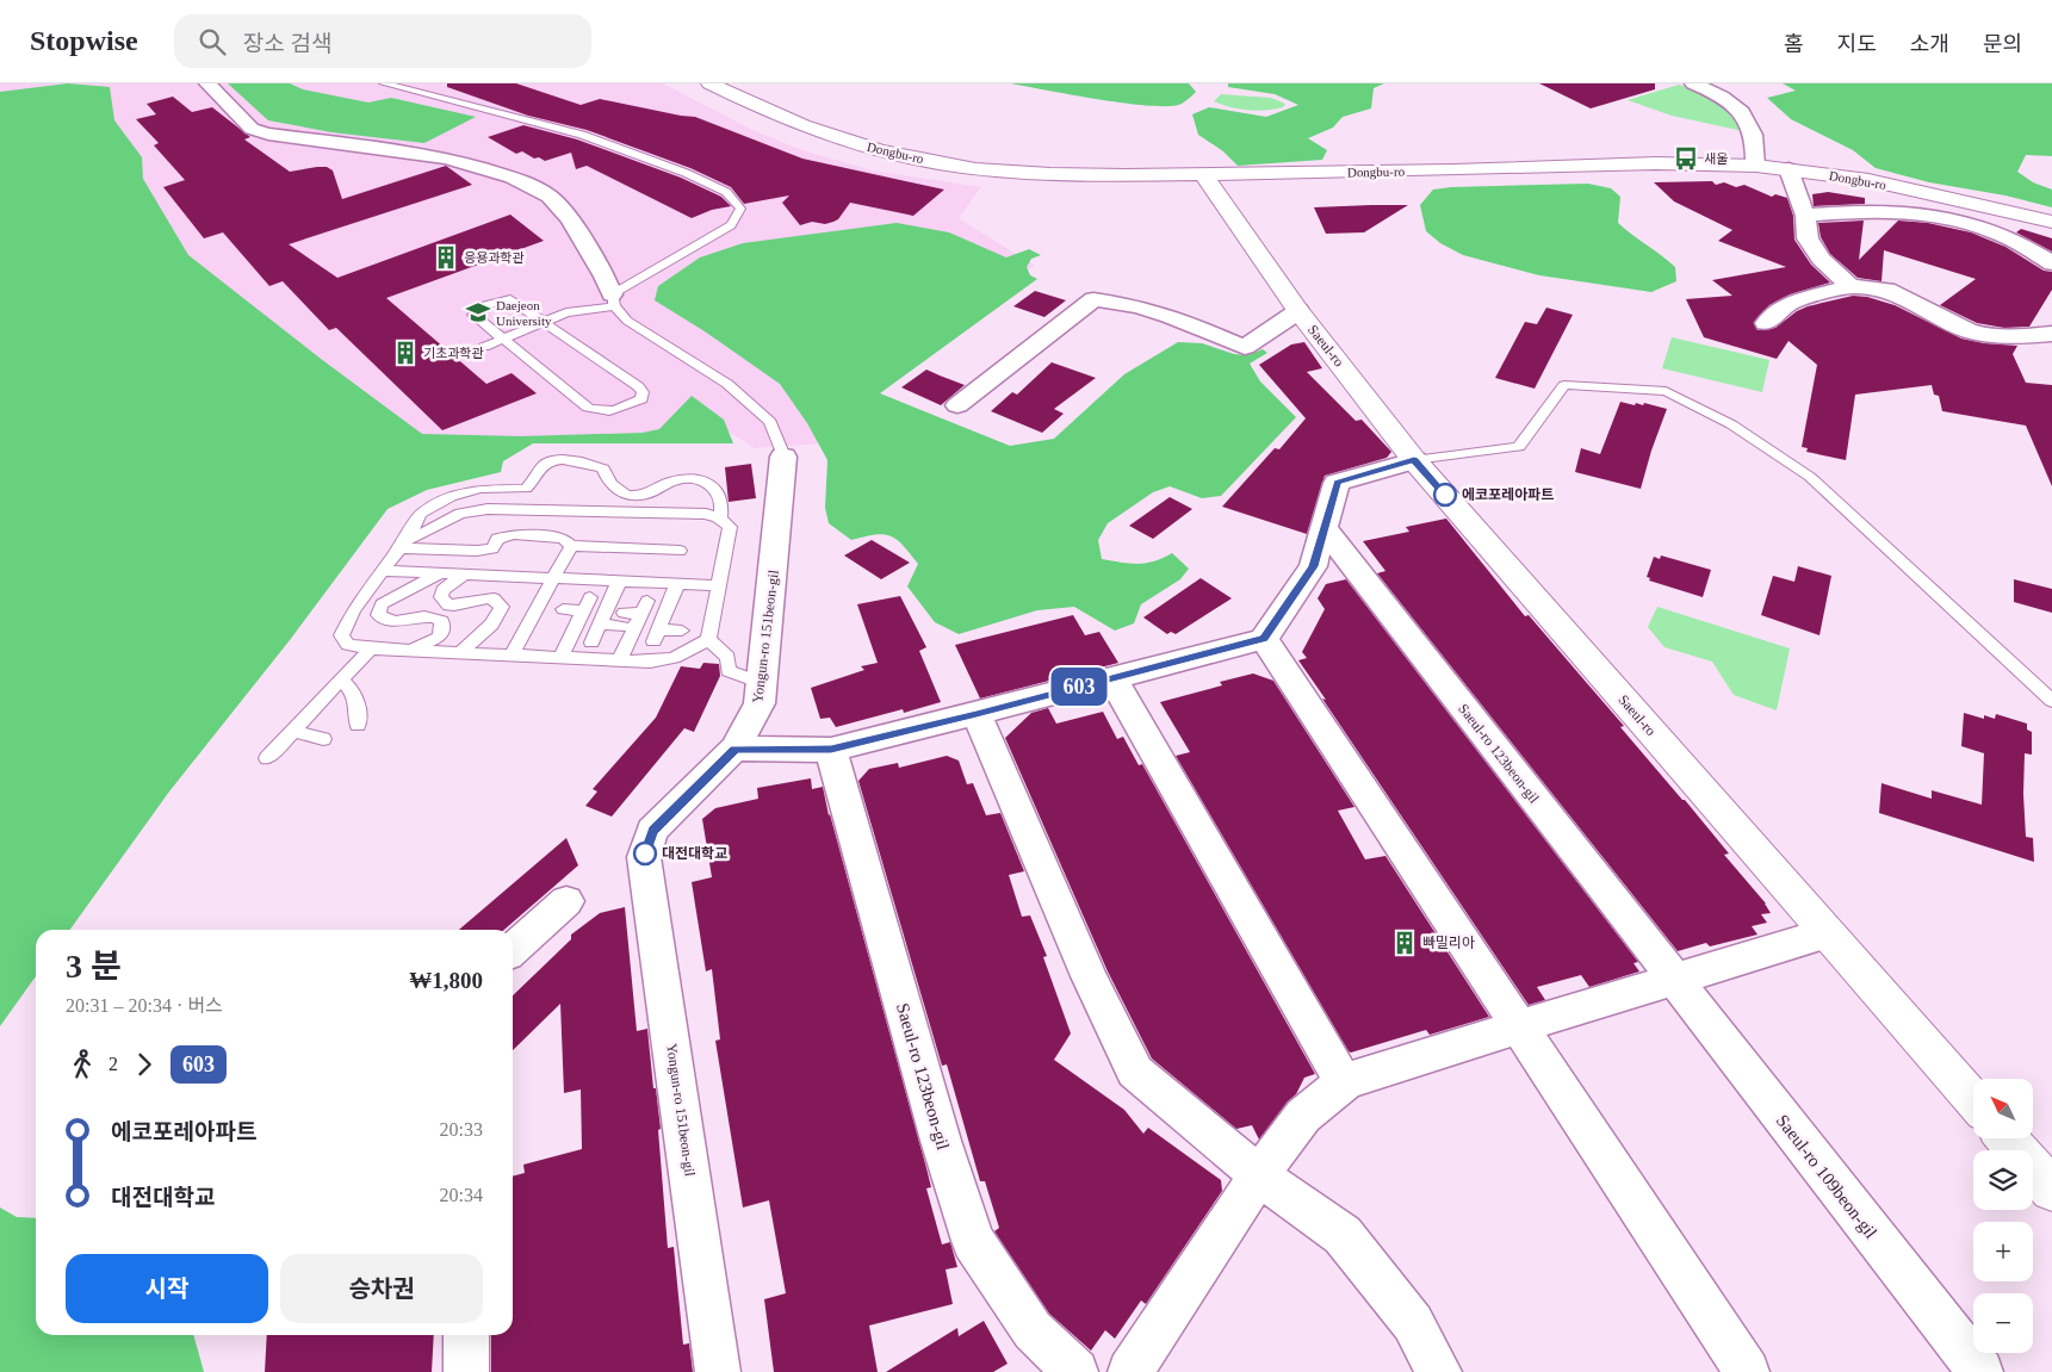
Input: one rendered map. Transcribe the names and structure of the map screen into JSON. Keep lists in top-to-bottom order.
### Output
{
  "streets": {
    "main road": ["Dongbu-ro", "Saeul-ro"],
    "street": ["Yongun-ro 151beon-gil", "Saeul-ro 123beon-gil", "Saeul-ro 109beon-gil"]
  },
  "crossings": [
    ["Dongbu-ro", "Saeul-ro"],
    ["Saeul-ro 123beon-gil", "Saeul-ro 109beon-gil"]
  ],
  "places": {
    "bus stop": ["새울"],
    "building": ["응용과학관", "기초과학관", "빠밀리아"],
    "school or university": ["Daejeon University"],
    "other": ["에코포레아파트", "대전대학교"]
  },
  "lines": ["bus line 603"],
  "north": "top left",
  "page": {
    "header": "Stopwise",
    "search": "장소 검색",
    "nav": [
      "홈",
      "지도",
      "소개",
      "문의"
    ],
    "on_map": "603",
    "heading": ["3 분", "20:31 – 20:34 · 버스", "₩1,800"],
    "legs": ["2", "603"],
    "map_buttons": ["+", "−"],
    "list": [
      {
        "name": "에코포레아파트",
        "value": "20:33"
      },
      {
        "name": "대전대학교",
        "value": "20:34"
      }
    ],
    "buttons": ["시작", "승차권"]
  }
}
